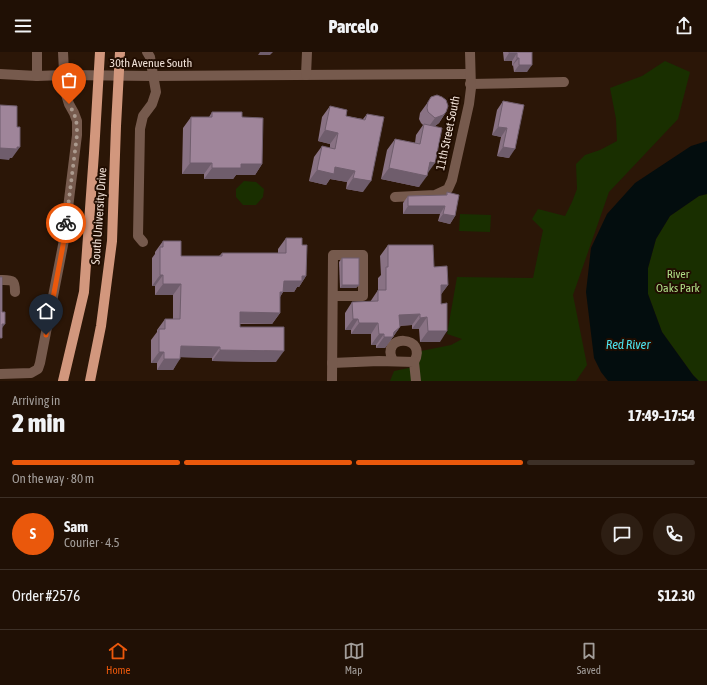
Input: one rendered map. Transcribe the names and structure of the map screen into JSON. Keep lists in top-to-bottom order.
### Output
{
  "streets": {
    "main road": ["South University Drive"],
    "street": ["30th Avenue South", "11th Street South"]
  },
  "crossings": [
    ["30th Avenue South", "11th Street South"],
    ["30th Avenue South", "South University Drive"]
  ],
  "water": ["Red River"],
  "parks": ["River Oaks Park"],
  "page": {
    "header": "Parcelo",
    "heading": ["2 min", "Arriving in", "17:49–17:54"],
    "panel": [
      "Sam",
      "Courier · 4.5",
      "Order #2576",
      "$12.30"
    ],
    "bar": "On the way · 80 m",
    "round": "S",
    "tabs": ["Home", "Map", "Saved"]
  }
}
